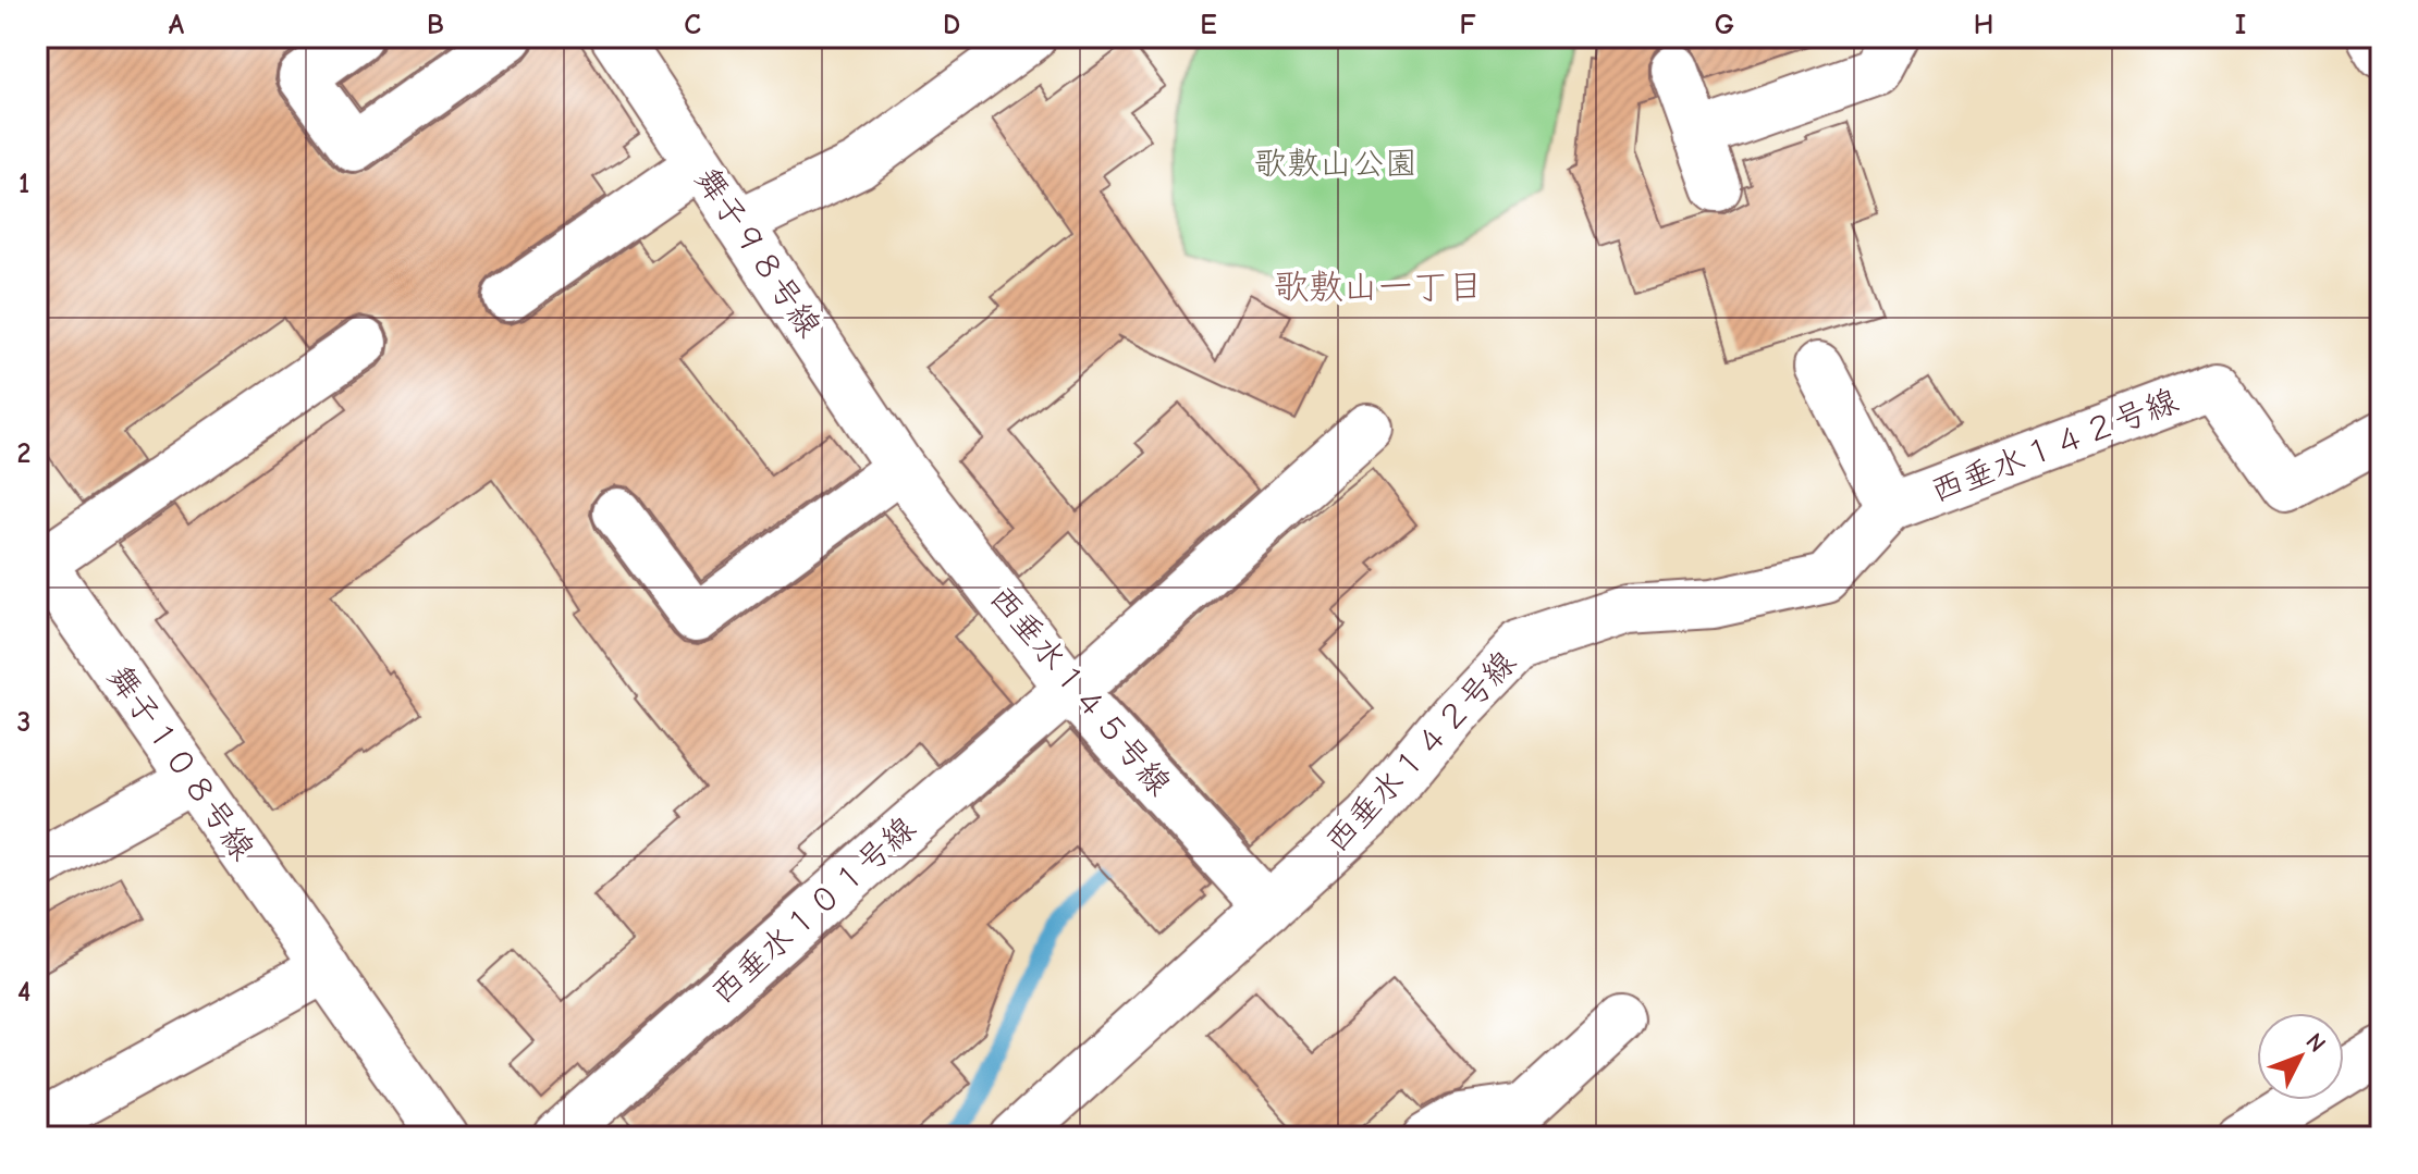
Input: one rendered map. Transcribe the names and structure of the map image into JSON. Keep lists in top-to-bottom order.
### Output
{
  "streets": {
    "street": [
      "舞子９８号線",
      "西垂水１４２号線",
      "西垂水１４５号線",
      "舞子１０８号線",
      "西垂水１０１号線"
    ]
  },
  "crossings": [
    ["舞子９８号線", "西垂水１４５号線"],
    ["西垂水１４２号線", "西垂水１４５号線"],
    ["西垂水１４５号線", "西垂水１０１号線"]
  ],
  "districts": ["歌敷山一丁目"],
  "parks": ["歌敷山公園"],
  "north": "top right",
  "grid": {
    "columns": [
      "A",
      "B",
      "C",
      "D",
      "E",
      "F",
      "G",
      "H",
      "I"
    ],
    "rows": [
      "1",
      "2",
      "3",
      "4"
    ]
  }
}
